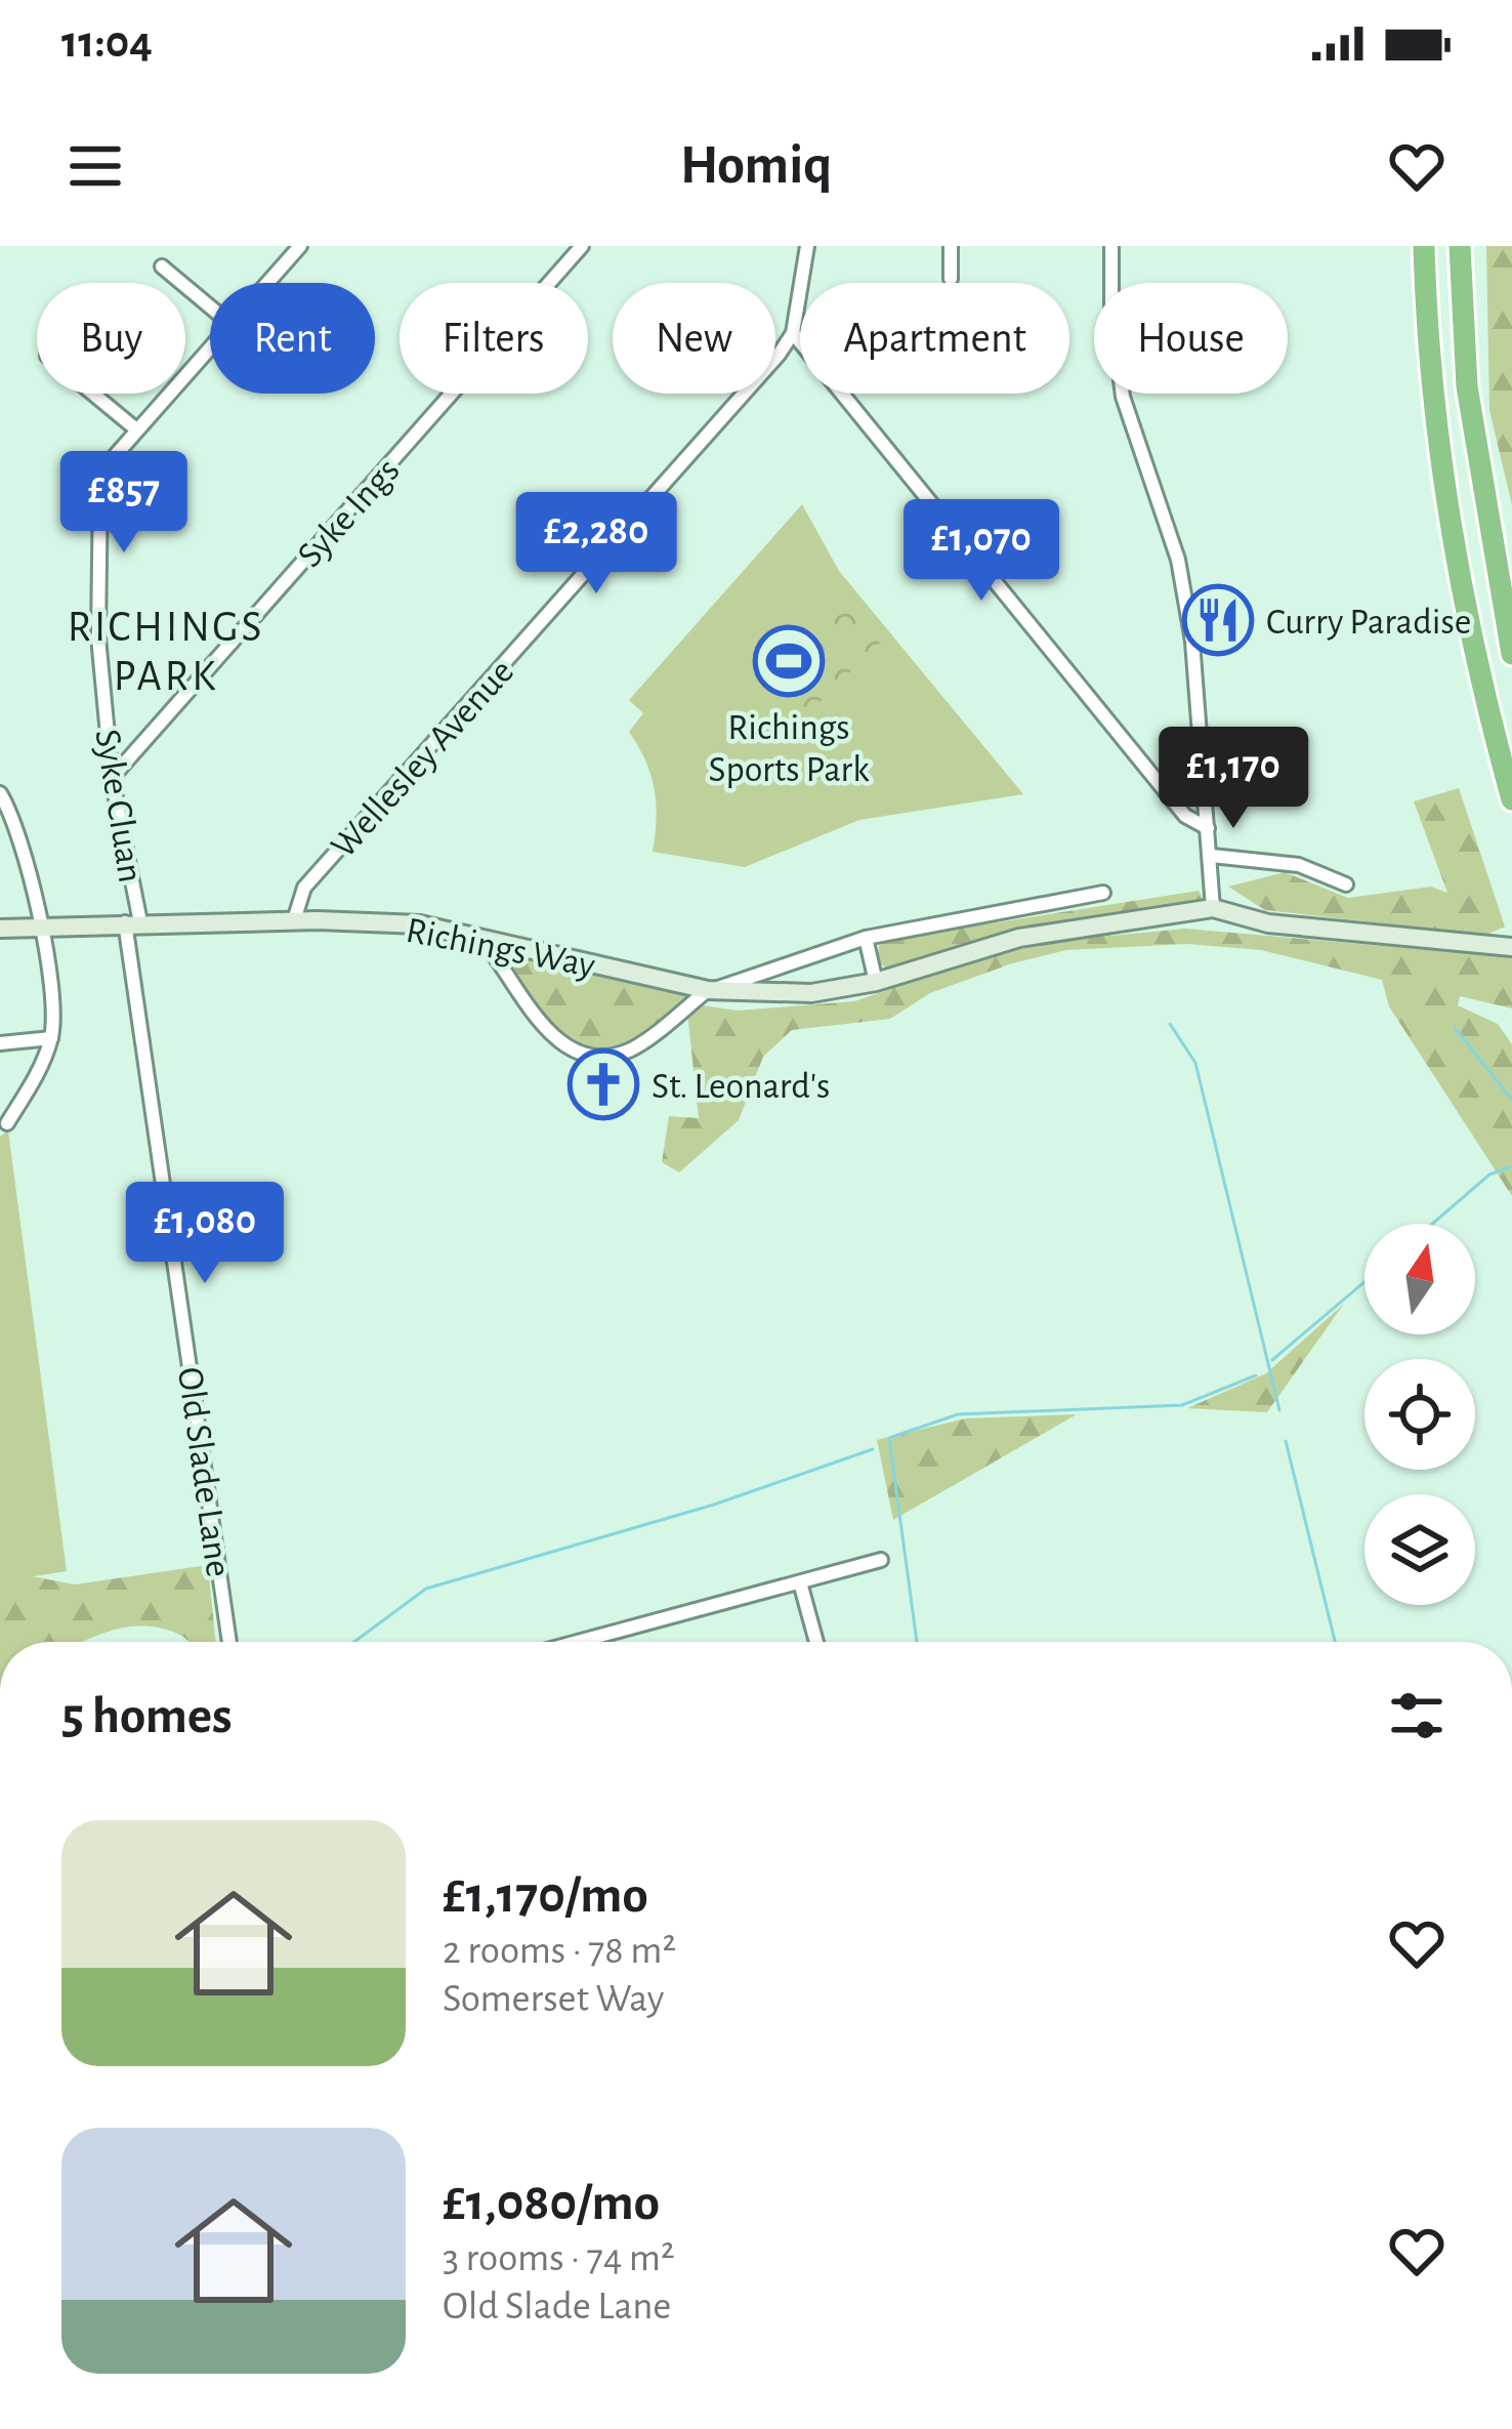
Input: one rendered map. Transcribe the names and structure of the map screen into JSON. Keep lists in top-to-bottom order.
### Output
{
  "streets": {
    "street": [
      "Syke Ings",
      "Wellesley Avenue",
      "Syke Cluan",
      "Richings Way",
      "Old Slade Lane"
    ]
  },
  "crossings": [
    ["Syke Ings", "Syke Cluan"],
    ["Wellesley Avenue", "Richings Way"],
    ["Syke Cluan", "Richings Way"],
    ["Syke Cluan", "Old Slade Lane"],
    ["Richings Way", "Old Slade Lane"]
  ],
  "districts": ["RICHINGS PARK"],
  "places": {
    "restaurant": ["Curry Paradise"],
    "sports": ["Richings Sports Park"],
    "church": ["St. Leonard's"]
  },
  "north": "top",
  "page": {
    "status": "11:04",
    "header": "Homiq",
    "chip": [
      "Buy",
      "Rent",
      "Filters",
      "New",
      "Apartment",
      "House"
    ],
    "price": [
      "£857",
      "£2,280",
      "£1,070",
      "£1,170",
      "£1,080"
    ],
    "heading": "5 homes",
    "list": [
      {
        "name": "£1,170/mo",
        "note": "2 rooms · 78 m² · Somerset Way"
      },
      {
        "name": "£1,080/mo",
        "note": "3 rooms · 74 m² · Old Slade Lane"
      }
    ]
  }
}
